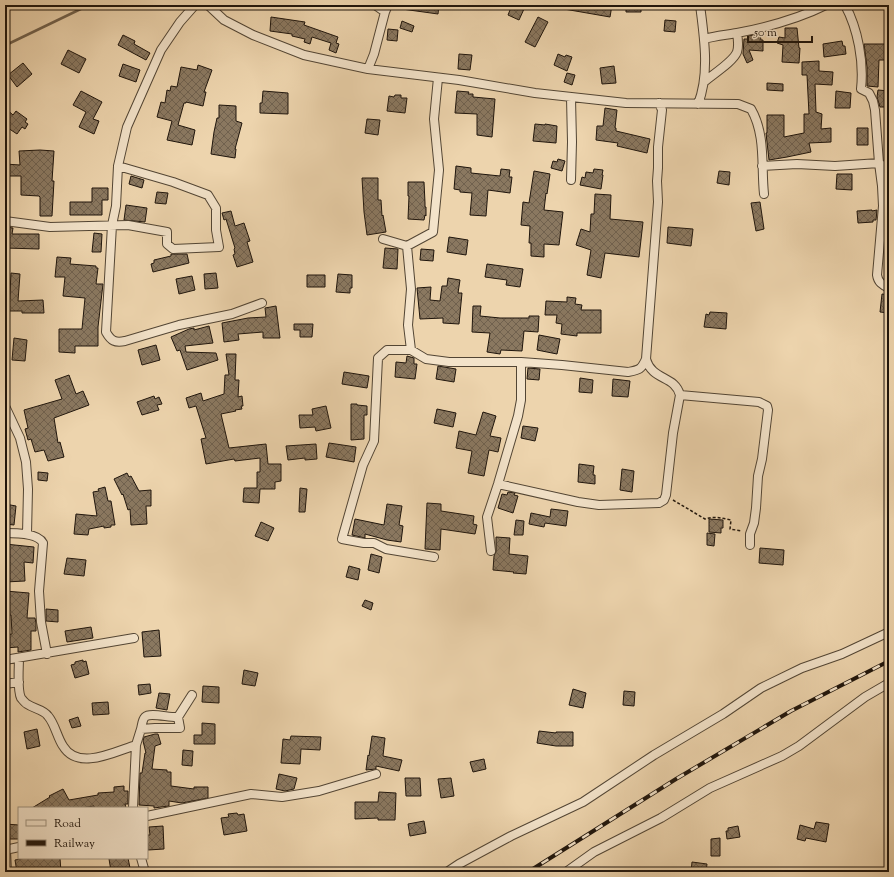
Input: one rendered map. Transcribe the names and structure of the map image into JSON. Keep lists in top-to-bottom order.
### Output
{
  "legend": ["Road", "Railway"],
  "scale_bar": "50 m"
}
